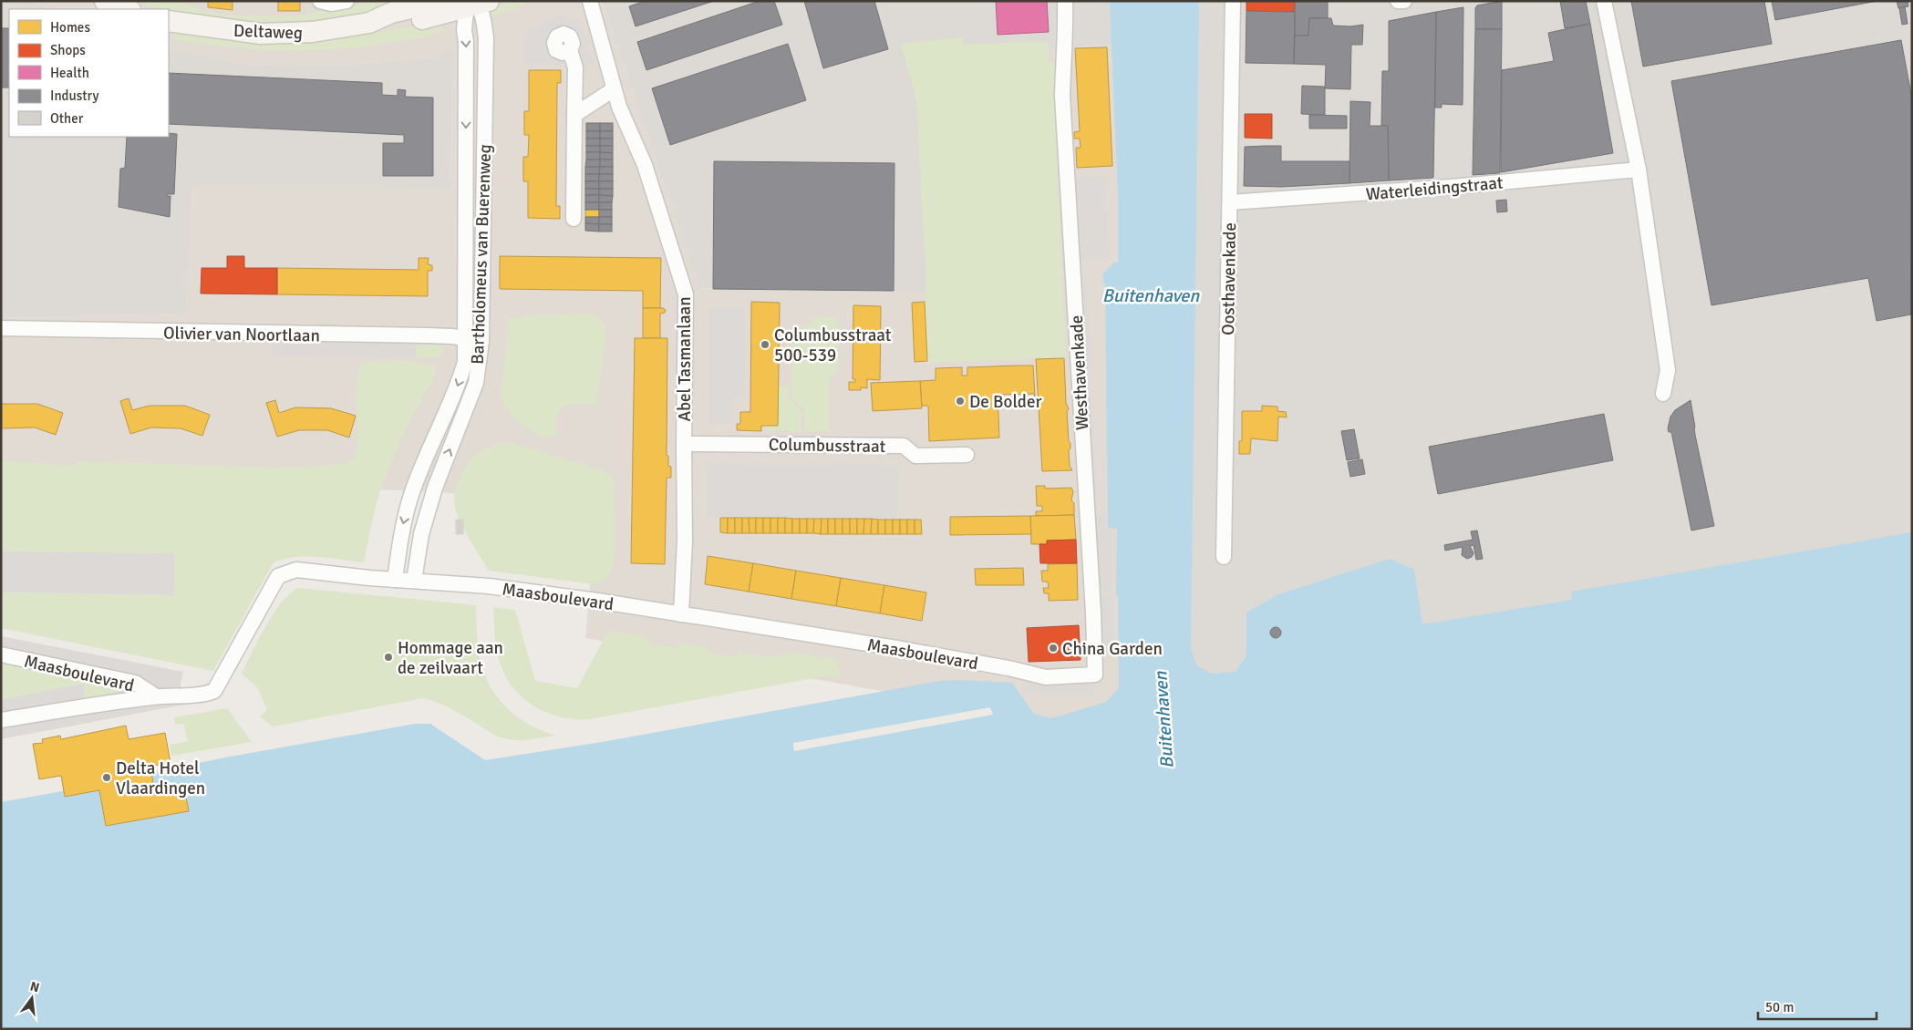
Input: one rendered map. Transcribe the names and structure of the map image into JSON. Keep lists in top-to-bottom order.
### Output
{
  "streets": {
    "main road": ["Deltaweg"],
    "street": [
      "Waterleidingstraat",
      "Bartholomeus van Buerenweg",
      "Oosthavenkade",
      "Olivier van Noortlaan",
      "Abel Tasmanlaan",
      "Westhavenkade",
      "Columbusstraat",
      "Maasboulevard"
    ]
  },
  "crossings": [
    ["Deltaweg", "Bartholomeus van Buerenweg"],
    ["Waterleidingstraat", "Oosthavenkade"],
    ["Bartholomeus van Buerenweg", "Olivier van Noortlaan"],
    ["Bartholomeus van Buerenweg", "Maasboulevard"],
    ["Abel Tasmanlaan", "Columbusstraat"],
    ["Abel Tasmanlaan", "Maasboulevard"],
    ["Westhavenkade", "Maasboulevard"]
  ],
  "water": ["Buitenhaven"],
  "places": [
    "Columbusstraat 500-539",
    "De Bolder",
    "China Garden",
    "Hommage aan de zeilvaart",
    "Delta Hotel Vlaardingen"
  ],
  "legend": [
    "Homes",
    "Shops",
    "Health",
    "Industry",
    "Other"
  ],
  "scale_bar": "50 m",
  "north": "top"
}
